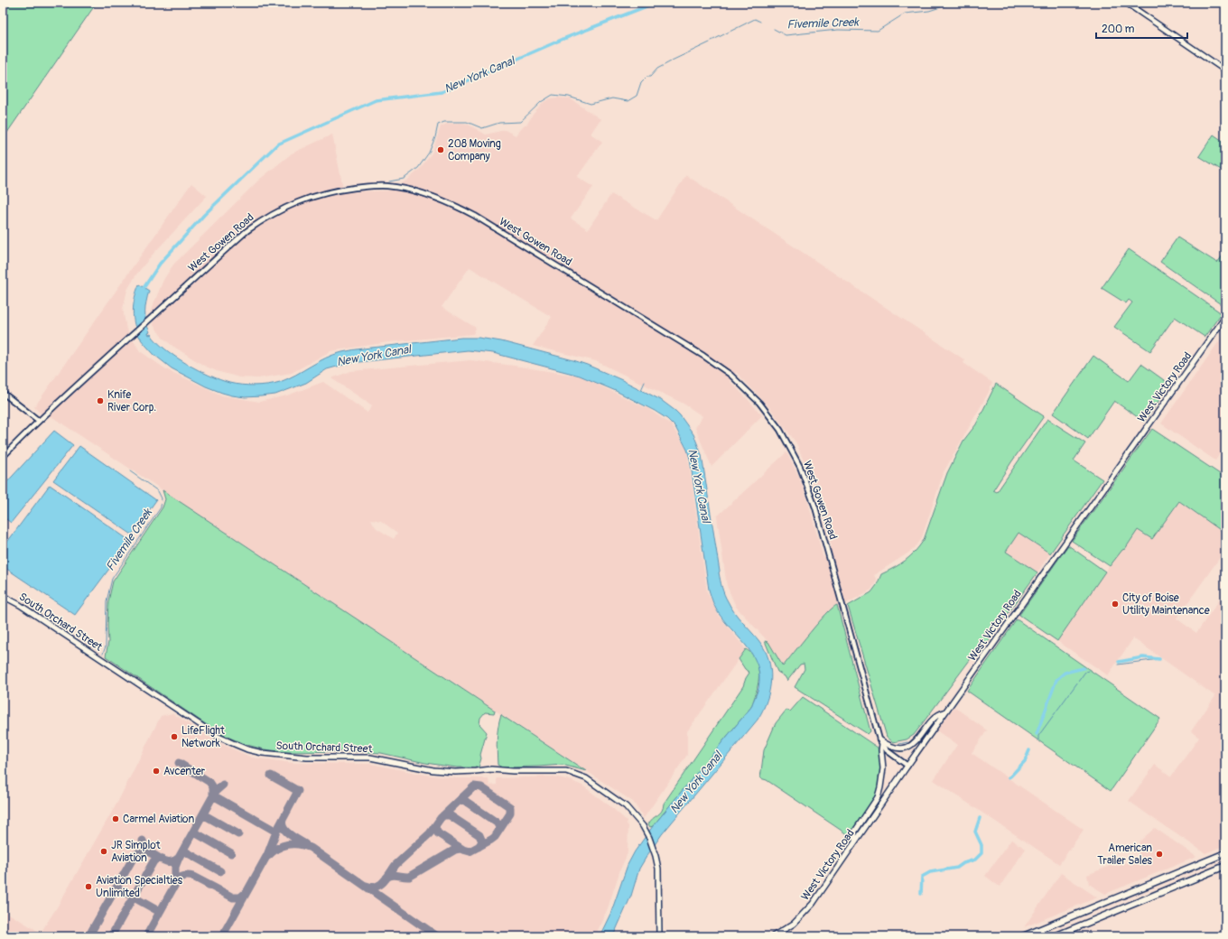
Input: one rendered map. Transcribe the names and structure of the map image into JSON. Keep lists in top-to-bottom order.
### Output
{
  "streets": {
    "main road": ["West Victory Road", "South Orchard Street"],
    "street": ["West Gowen Road"]
  },
  "crossings": [
    ["West Gowen Road", "West Victory Road"]
  ],
  "water": ["Fivemile Creek", "New York Canal"],
  "places": [
    "208 Moving Company",
    "Knife River Corp.",
    "City of Boise Utility Maintenance",
    "LifeFlight Network",
    "Avcenter",
    "Carmel Aviation",
    "JR Simplot Aviation",
    "American Trailer Sales",
    "Aviation Specialties Unlimited"
  ],
  "scale_bar": "200 m"
}
